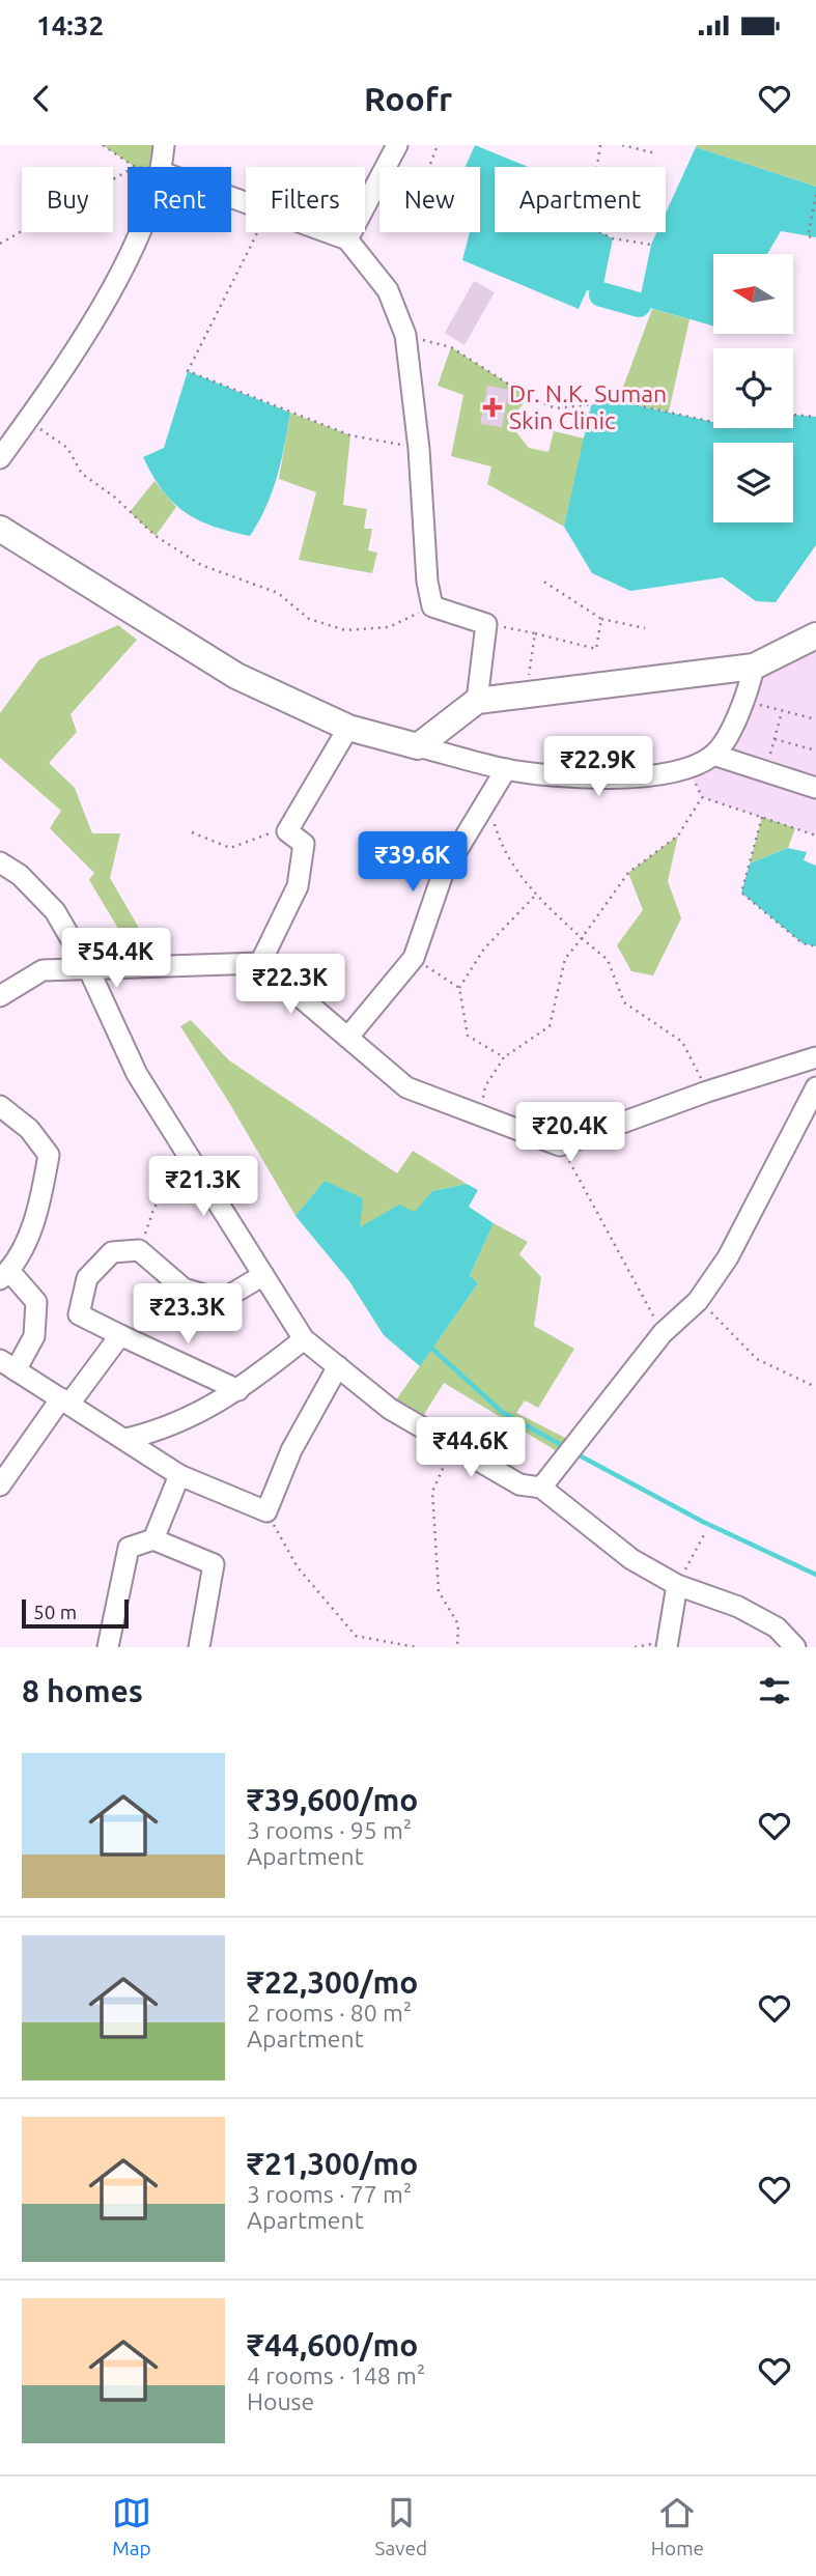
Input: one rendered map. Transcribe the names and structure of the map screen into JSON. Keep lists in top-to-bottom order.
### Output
{
  "places": {
    "health": ["Dr. N.K. Suman Skin Clinic"]
  },
  "scale_bar": "50 m",
  "north": "left",
  "page": {
    "status": "14:32",
    "header": "Roofr",
    "chip": [
      "Buy",
      "Rent",
      "Filters",
      "New",
      "Apartment"
    ],
    "price": [
      "₹22.9K",
      "₹39.6K",
      "₹54.4K",
      "₹22.3K",
      "₹20.4K",
      "₹21.3K",
      "₹23.3K",
      "₹44.6K"
    ],
    "scale": "50 m",
    "heading": "8 homes",
    "list": [
      {
        "name": "₹39,600/mo",
        "note": "3 rooms · 95 m² · Apartment"
      },
      {
        "name": "₹22,300/mo",
        "note": "2 rooms · 80 m² · Apartment"
      },
      {
        "name": "₹21,300/mo",
        "note": "3 rooms · 77 m² · Apartment"
      },
      {
        "name": "₹44,600/mo",
        "note": "4 rooms · 148 m² · House"
      }
    ],
    "tabs": ["Map", "Saved", "Home"]
  }
}
